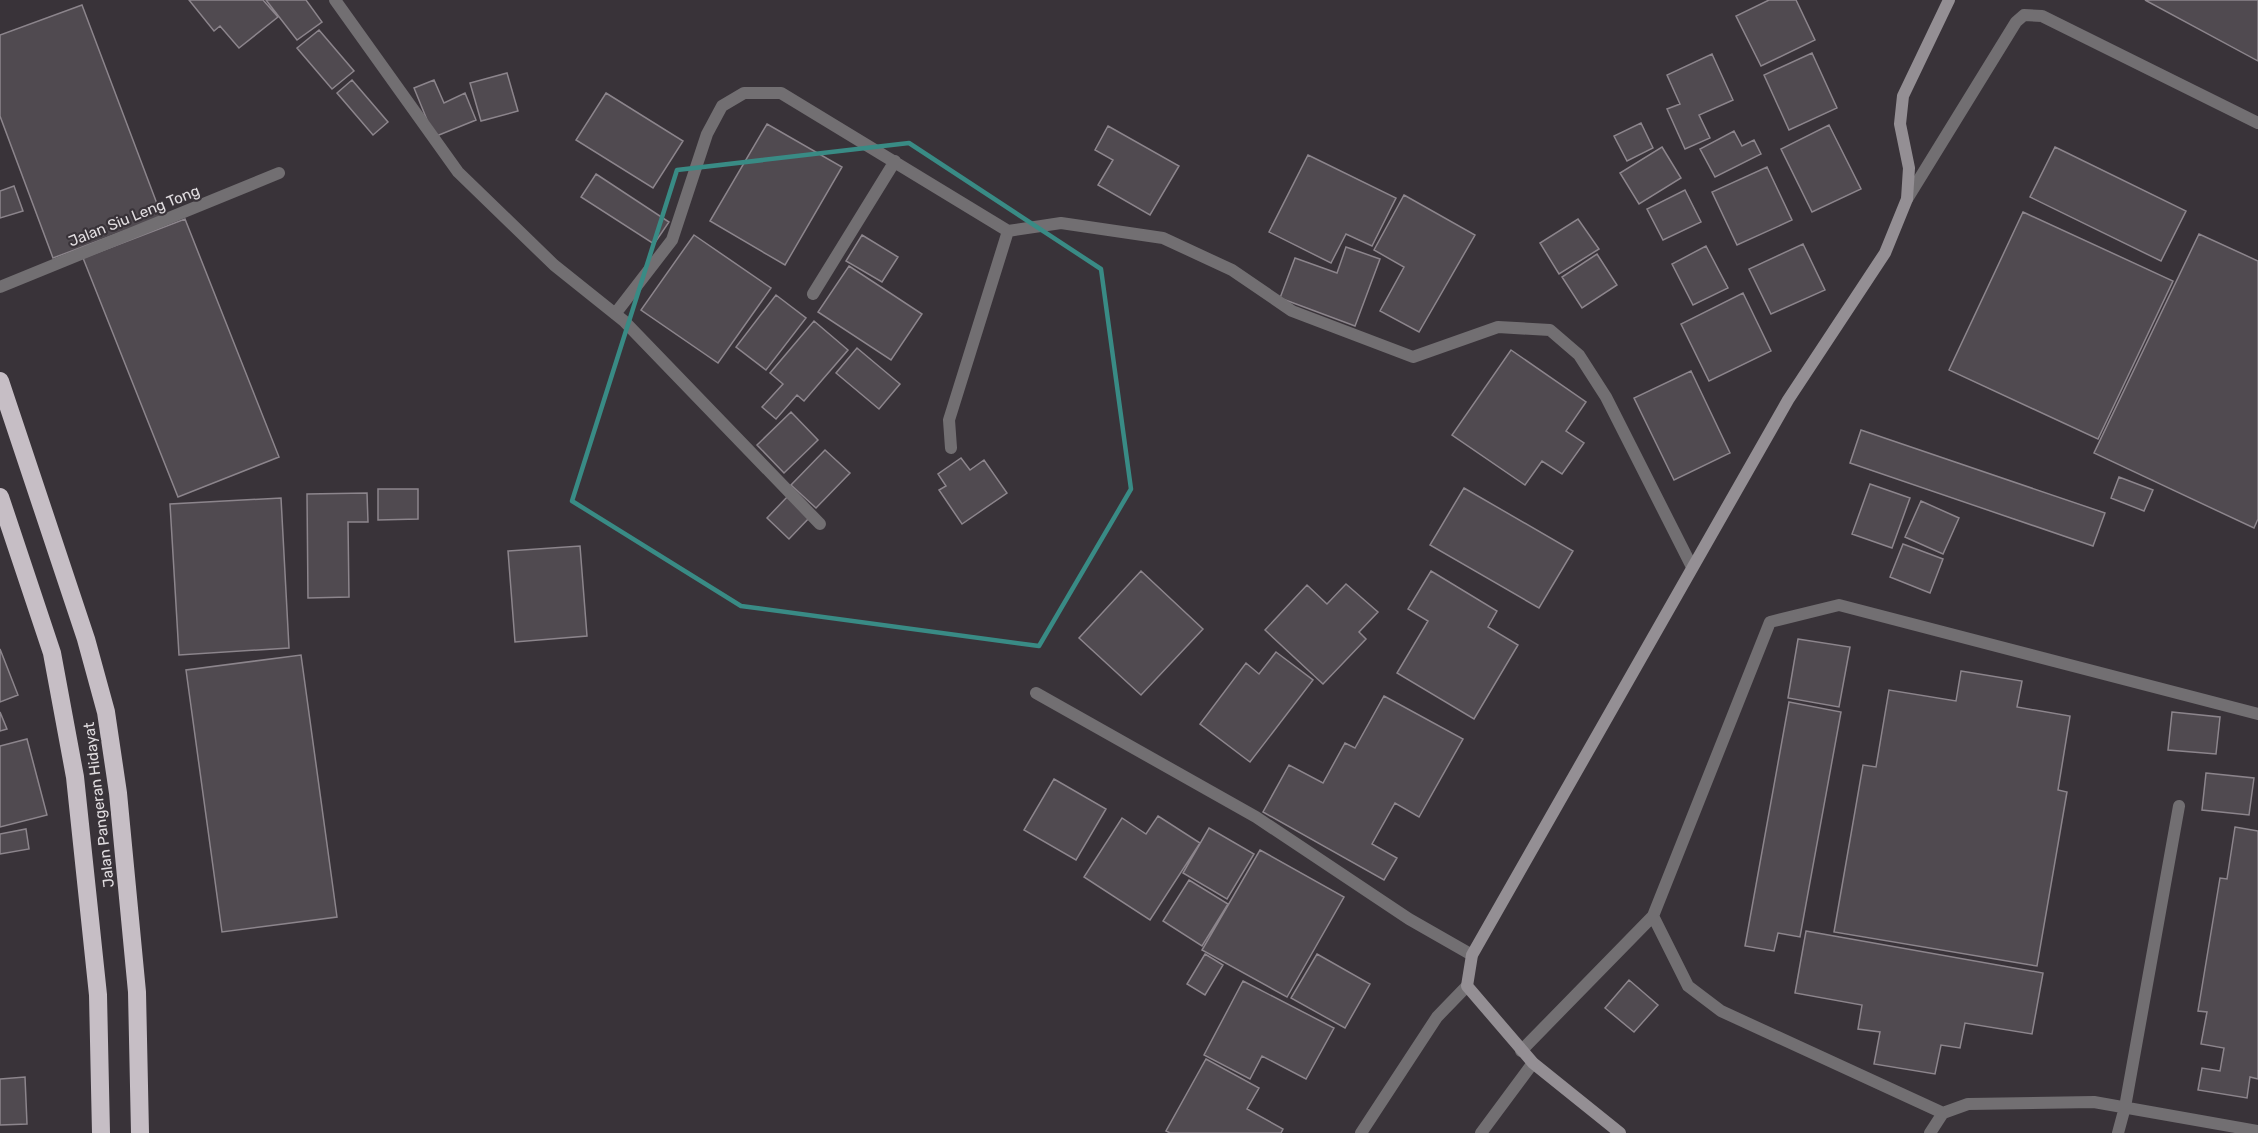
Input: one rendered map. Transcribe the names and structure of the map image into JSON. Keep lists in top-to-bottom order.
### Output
{
  "streets": {
    "highway": ["Jalan Pangeran Hidayat"],
    "street": ["Jalan Siu Leng Tong"]
  }
}
